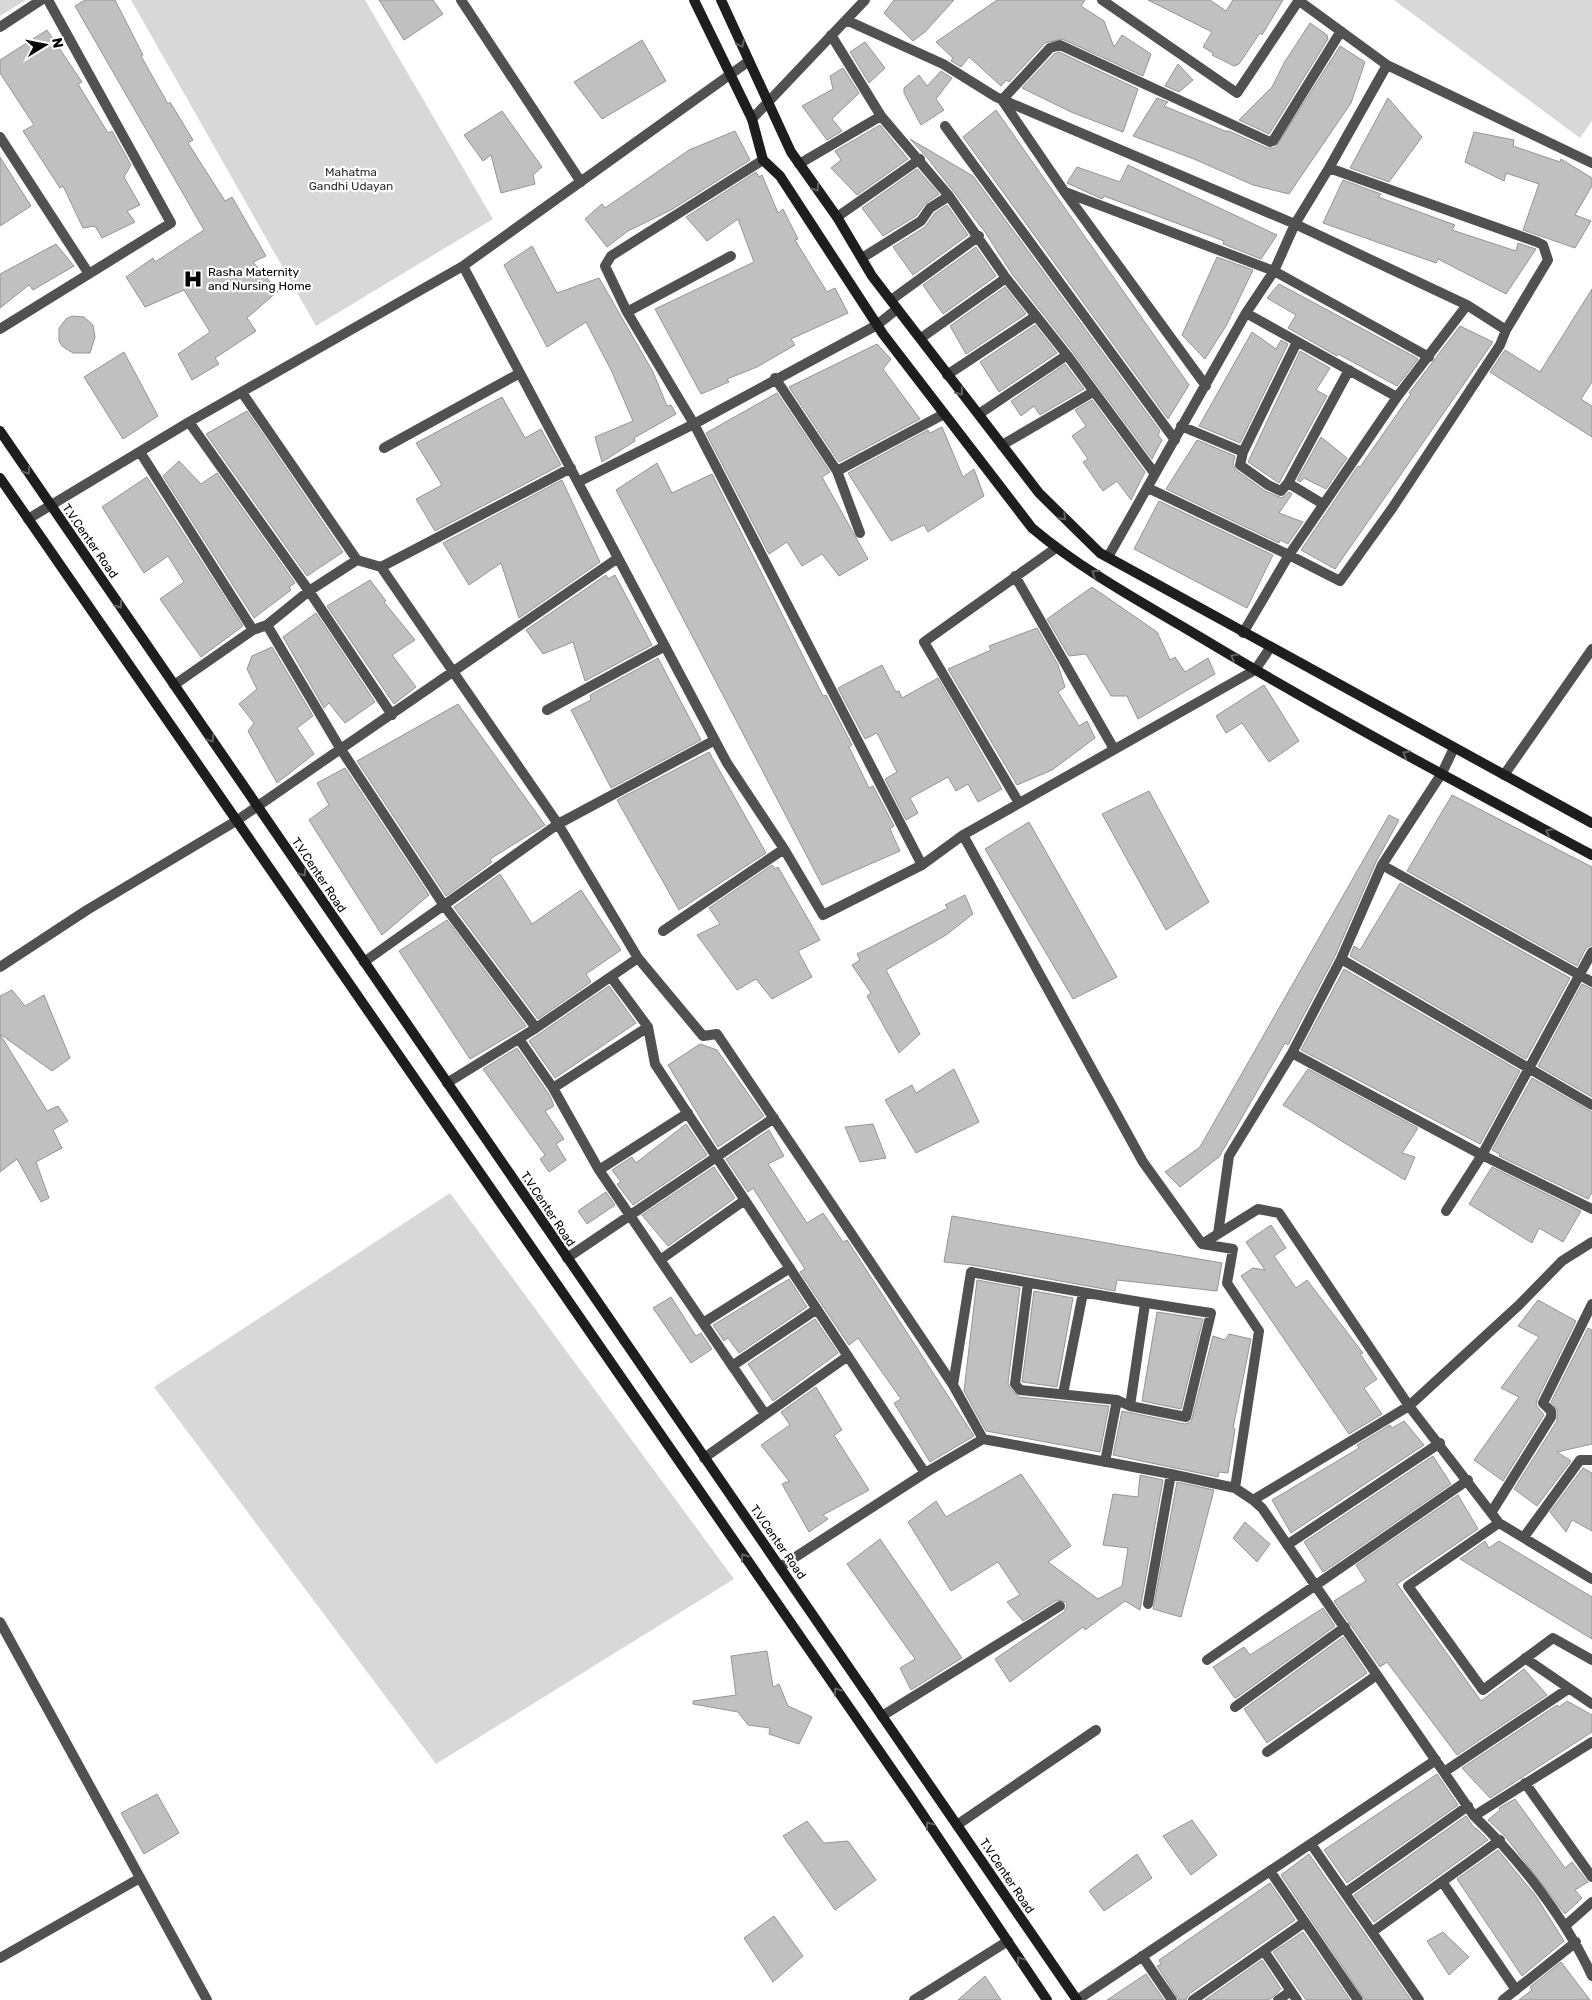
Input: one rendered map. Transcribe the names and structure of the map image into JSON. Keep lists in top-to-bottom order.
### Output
{
  "streets": {
    "street": ["T.V.Center Road"]
  },
  "parks": ["Mahatma Gandhi Udayan"],
  "places": {
    "hospital": ["Rasha Maternity and Nursing Home"]
  },
  "north": "right"
}
